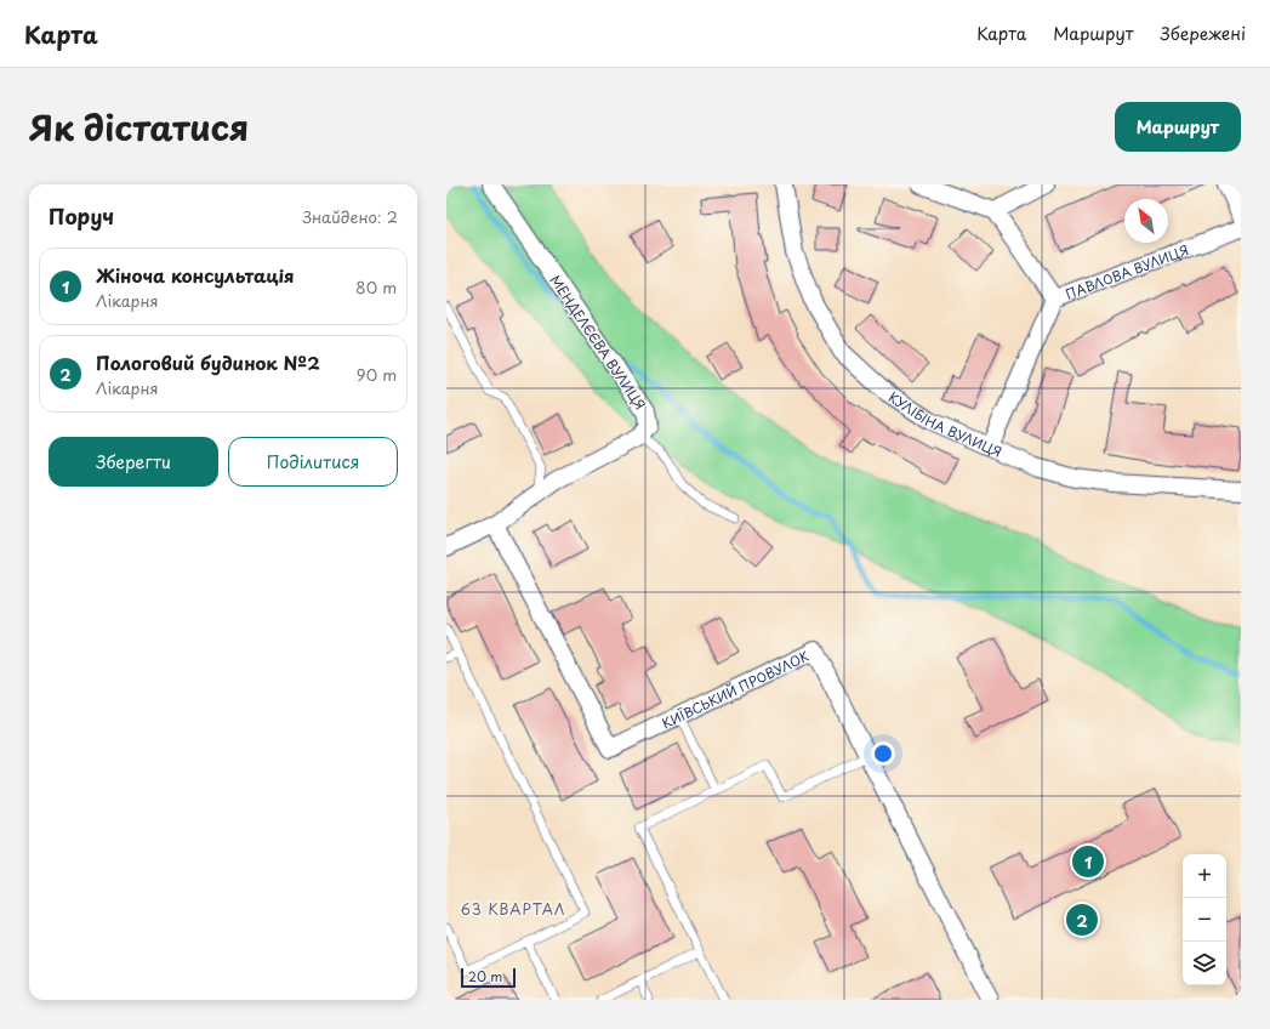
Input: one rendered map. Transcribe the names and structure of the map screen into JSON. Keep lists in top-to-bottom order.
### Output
{
  "streets": {
    "street": [
      "ПАВЛОВА ВУЛИЦЯ",
      "МЕНДЕЛЄЄВА ВУЛИЦЯ",
      "КУЛІБІНА ВУЛИЦЯ",
      "КИЇВСЬКИЙ ПРОВУЛОК"
    ]
  },
  "crossings": [
    ["ПАВЛОВА ВУЛИЦЯ", "КУЛІБІНА ВУЛИЦЯ"]
  ],
  "districts": ["63 КВАРТАЛ"],
  "scale_bar": "20 m",
  "north": "top left",
  "page": {
    "header": "Карта",
    "nav": ["Карта", "Маршрут", "Збережені"],
    "title": "Як дістатися",
    "buttons": [
      "Маршрут",
      ["Зберегти", "Поділитися"]
    ],
    "heading": ["Поруч", "Знайдено: 2"],
    "list": [
      {
        "mark": "1",
        "name": "Жіноча консультація",
        "note": "Лікарня",
        "value": "80 m"
      },
      {
        "mark": "2",
        "name": "Пологовий будинок №2",
        "note": "Лікарня",
        "value": "90 m"
      }
    ],
    "pins": ["1", "2"],
    "map_buttons": ["+", "−"],
    "scale": "20 m"
  }
}
